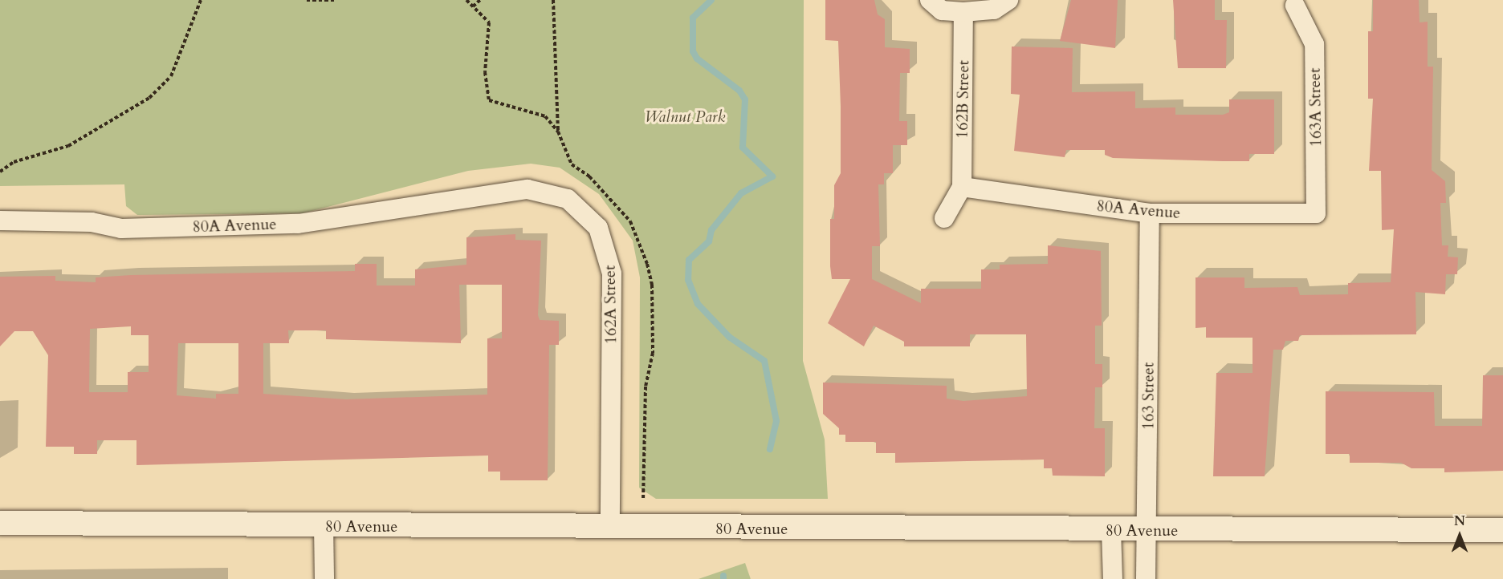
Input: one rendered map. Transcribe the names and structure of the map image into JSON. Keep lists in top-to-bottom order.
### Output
{
  "streets": {
    "street": [
      "162B Street",
      "163A Street",
      "80A Avenue",
      "162A Street",
      "163 Street",
      "80 Avenue"
    ]
  },
  "crossings": [
    ["162B Street", "80A Avenue"],
    ["163A Street", "80A Avenue"],
    ["80A Avenue", "162A Street"],
    ["80A Avenue", "163 Street"],
    ["162A Street", "80 Avenue"],
    ["163 Street", "80 Avenue"]
  ],
  "parks": ["Walnut Park"],
  "north": "top"
}
